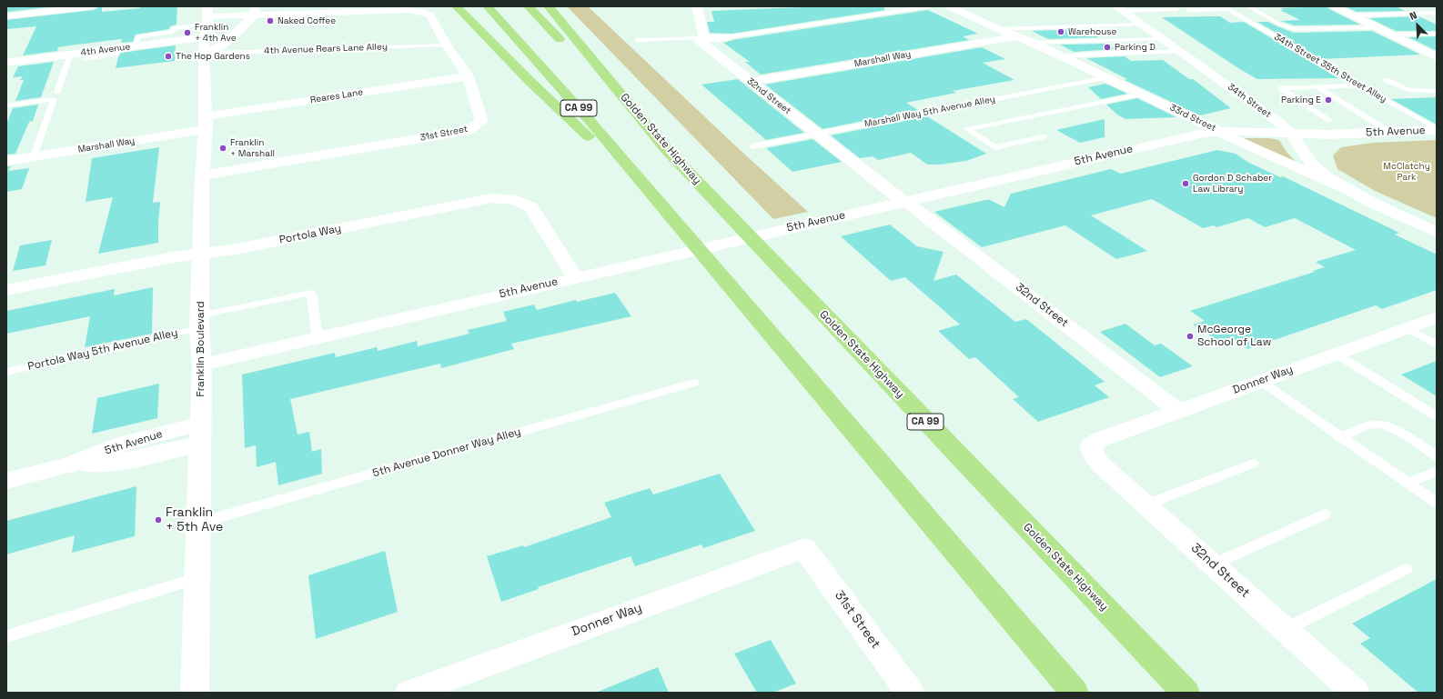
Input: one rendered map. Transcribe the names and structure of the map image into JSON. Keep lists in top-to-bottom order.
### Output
{
  "streets": {
    "highway": ["CA 99", "Golden State Highway"],
    "street": [
      "4th Avenue",
      "Marshall Way",
      "Reares Lane",
      "32nd Street",
      "34th Street",
      "33rd Street",
      "5th Avenue",
      "31st Street",
      "Portola Way",
      "Franklin Boulevard",
      "Donner Way"
    ],
    "lane": [
      "4th Avenue Rears Lane Alley",
      "34th Street 35th Street Alley",
      "Marshall Way 5th Avenue Alley",
      "Portola Way 5th Avenue Alley",
      "5th Avenue Donner Way Alley"
    ]
  },
  "crossings": [
    ["4th Avenue Rears Lane Alley", "4th Avenue"],
    ["4th Avenue Rears Lane Alley", "31st Street"],
    ["4th Avenue Rears Lane Alley", "Franklin Boulevard"],
    ["4th Avenue", "31st Street"],
    ["4th Avenue", "Franklin Boulevard"],
    ["Marshall Way", "Reares Lane"],
    ["Marshall Way", "32nd Street"],
    ["Marshall Way", "33rd Street"],
    ["Marshall Way", "Franklin Boulevard"],
    ["34th Street 35th Street Alley", "5th Avenue"],
    ["Reares Lane", "31st Street"],
    ["Reares Lane", "Franklin Boulevard"],
    ["32nd Street", "Marshall Way 5th Avenue Alley"],
    ["32nd Street", "5th Avenue"],
    ["32nd Street", "Donner Way"],
    ["34th Street", "33rd Street"],
    ["34th Street", "5th Avenue"],
    ["Marshall Way 5th Avenue Alley", "33rd Street"],
    ["33rd Street", "5th Avenue"],
    ["5th Avenue", "Portola Way"],
    ["5th Avenue", "Franklin Boulevard"],
    ["5th Avenue", "Portola Way 5th Avenue Alley"],
    ["31st Street", "Franklin Boulevard"],
    ["31st Street", "Donner Way"],
    ["Portola Way", "Franklin Boulevard"],
    ["Franklin Boulevard", "Portola Way 5th Avenue Alley"],
    ["Franklin Boulevard", "5th Avenue Donner Way Alley"]
  ],
  "parks": ["McClatchy Park"],
  "places": [
    "Naked Coffee",
    "Warehouse",
    "Franklin + 4th Ave",
    "Parking D",
    "The Hop Gardens",
    "Parking E",
    "Franklin + Marshall",
    "Gordon D Schaber Law Library",
    "McGeorge School of Law",
    "Franklin + 5th Ave"
  ],
  "north": "top left"
}
